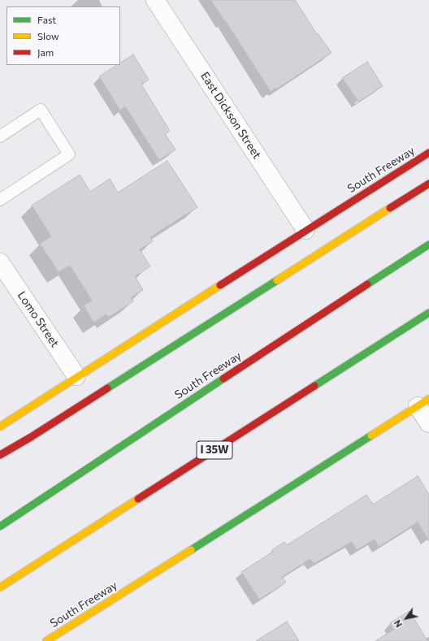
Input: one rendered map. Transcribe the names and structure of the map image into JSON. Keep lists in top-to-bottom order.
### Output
{
  "streets": {
    "main road": ["South Freeway", "I 35W"],
    "street": ["East Dickson Street", "Lomo Street"]
  },
  "crossings": [
    ["East Dickson Street", "South Freeway"],
    ["South Freeway", "Lomo Street"]
  ],
  "legend": ["Fast", "Slow", "Jam"],
  "north": "bottom left"
}
